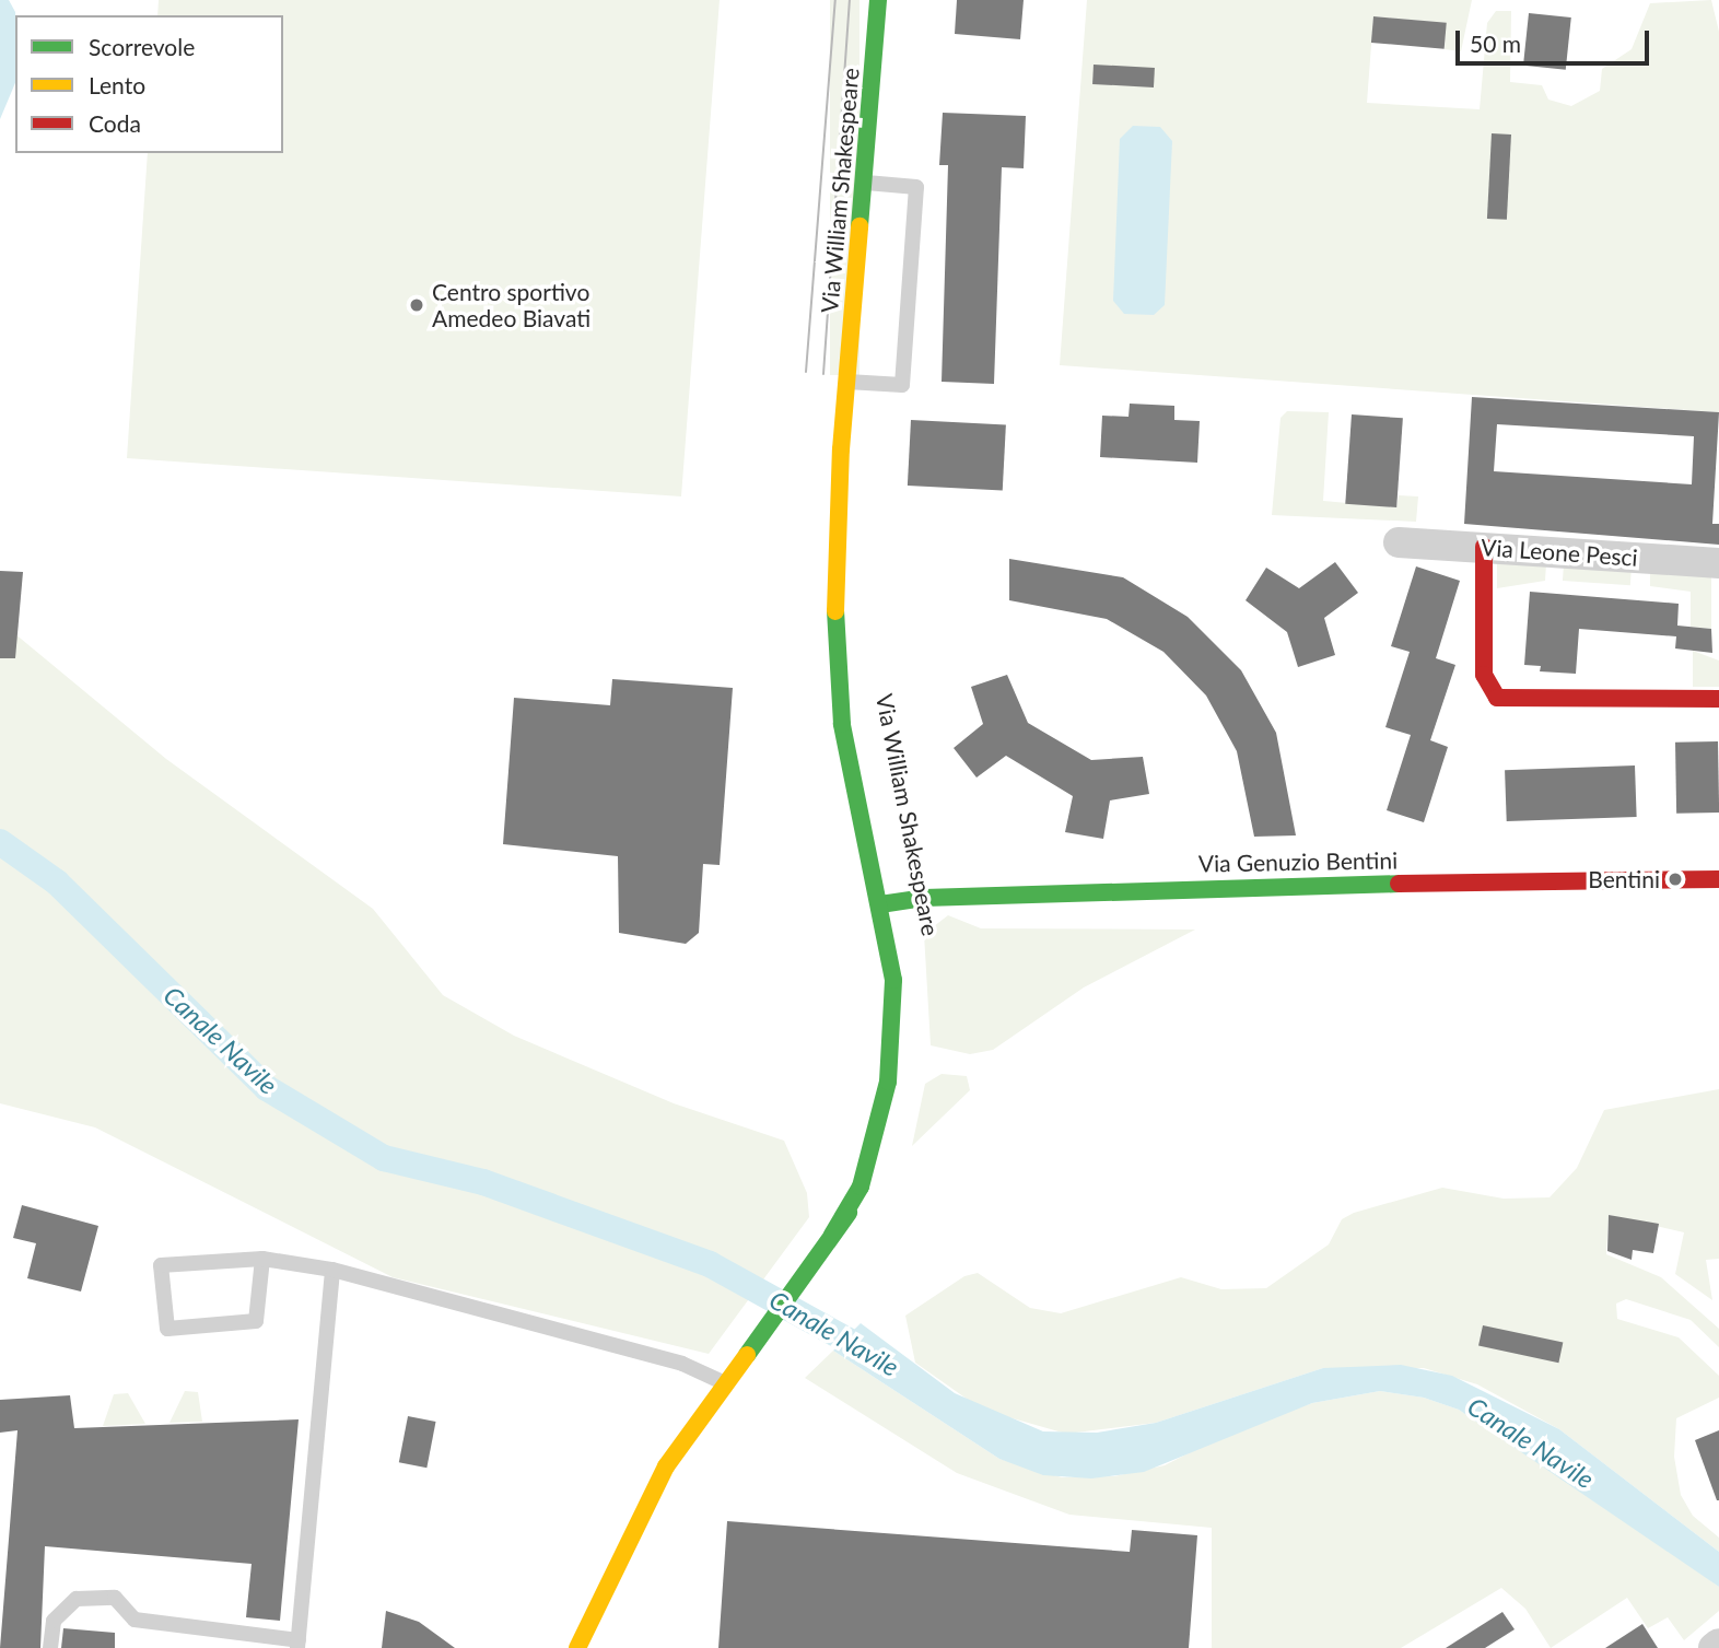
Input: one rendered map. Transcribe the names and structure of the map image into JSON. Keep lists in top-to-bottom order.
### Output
{
  "streets": {
    "main road": ["Via William Shakespeare", "Via Genuzio Bentini"],
    "street": ["Via Leone Pesci"]
  },
  "crossings": [
    ["Via William Shakespeare", "Via Genuzio Bentini"]
  ],
  "water": ["Canale Navile"],
  "places": ["Centro sportivo Amedeo Biavati", "Bentini"],
  "legend": ["Scorrevole", "Lento", "Coda"],
  "scale_bar": "50 m"
}
